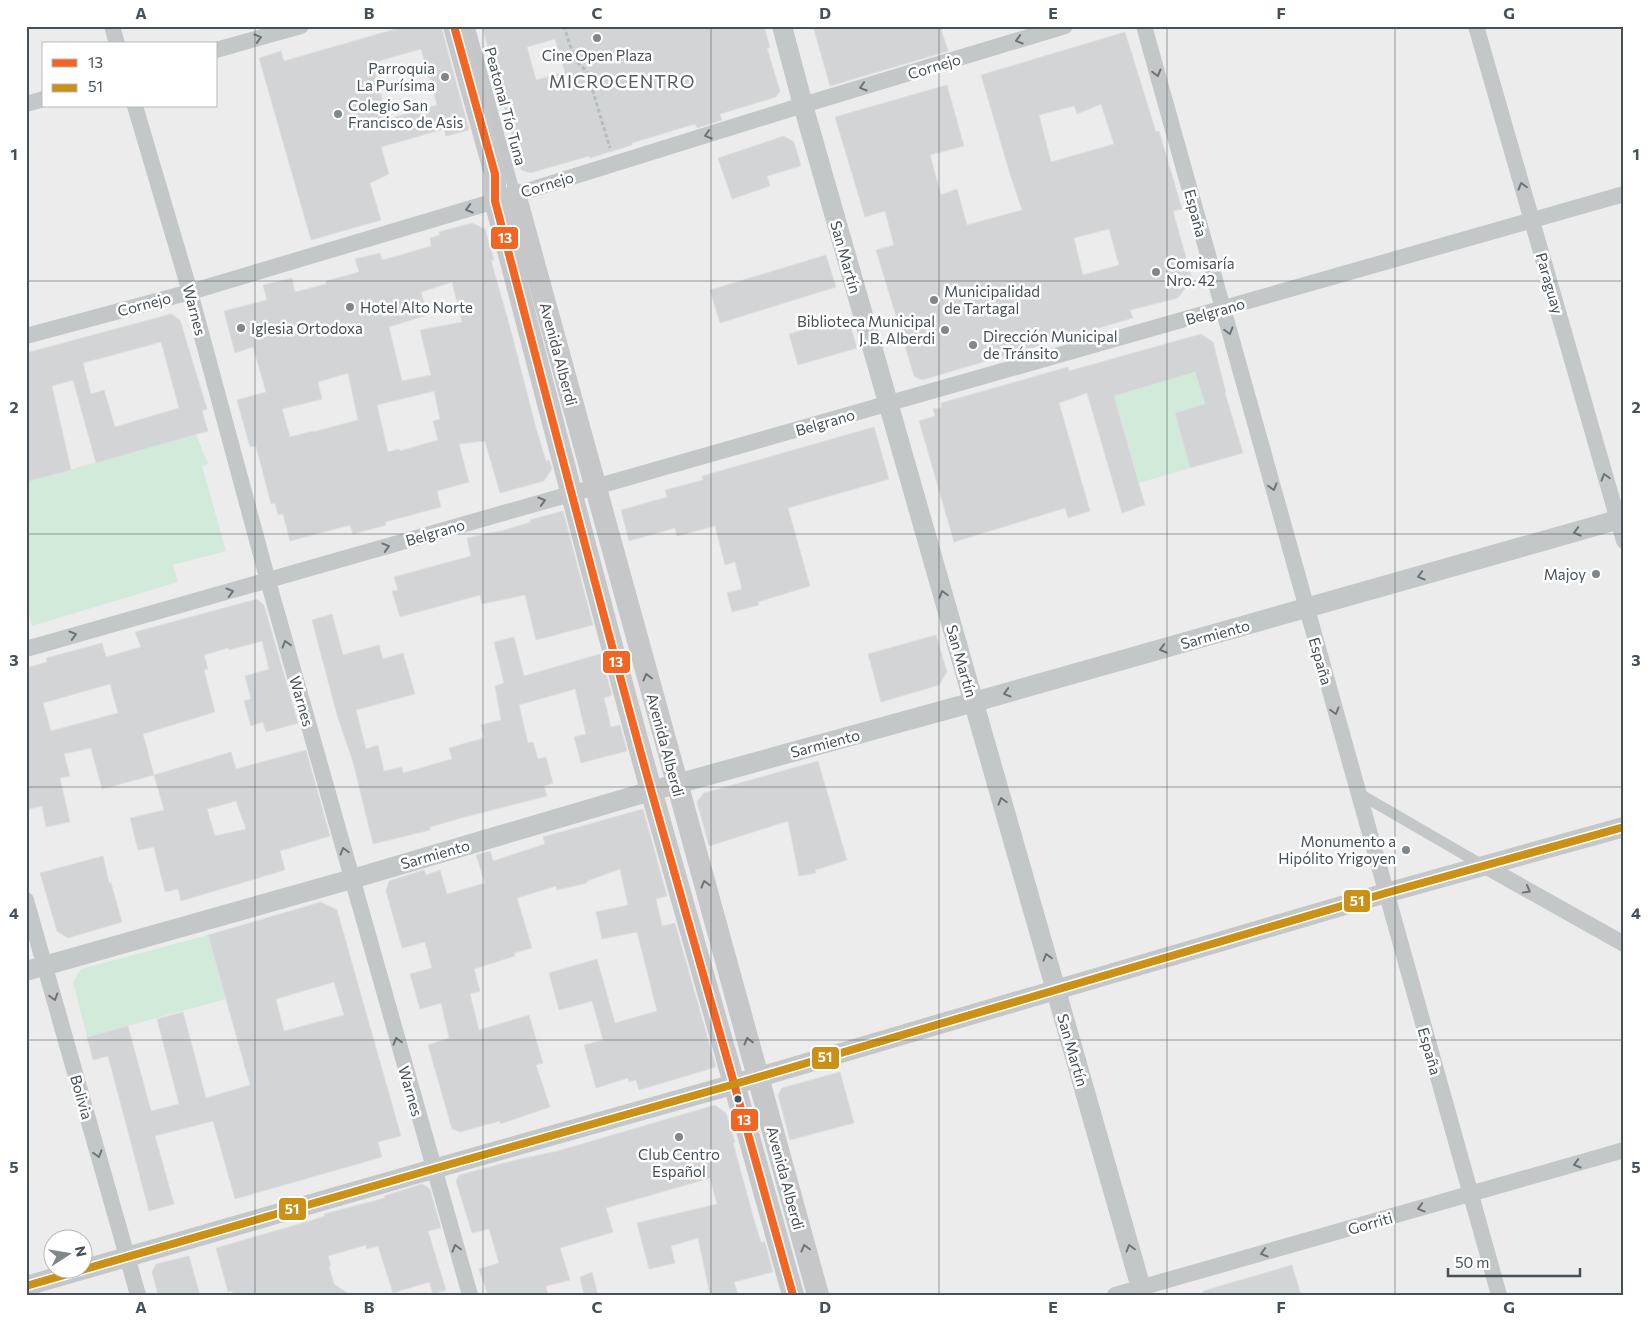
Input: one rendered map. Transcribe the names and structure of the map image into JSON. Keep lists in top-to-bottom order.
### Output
{
  "streets": {
    "main road": ["Avenida Alberdi"],
    "street": [
      "Cornejo",
      "Peatonal Tío Tuna",
      "España",
      "San Martín",
      "Paraguay",
      "Warnes",
      "Belgrano",
      "Sarmiento",
      "Bolivia",
      "Gorriti"
    ]
  },
  "crossings": [
    ["Cornejo", "Peatonal Tío Tuna"],
    ["Cornejo", "San Martín"],
    ["Cornejo", "Warnes"],
    ["Cornejo", "Avenida Alberdi"],
    ["Peatonal Tío Tuna", "Avenida Alberdi"],
    ["España", "Belgrano"],
    ["España", "Sarmiento"],
    ["España", "Gorriti"],
    ["San Martín", "Belgrano"],
    ["San Martín", "Sarmiento"],
    ["San Martín", "Gorriti"],
    ["Paraguay", "Belgrano"],
    ["Paraguay", "Sarmiento"],
    ["Warnes", "Belgrano"],
    ["Warnes", "Sarmiento"],
    ["Belgrano", "Avenida Alberdi"],
    ["Avenida Alberdi", "Sarmiento"],
    ["Sarmiento", "Bolivia"]
  ],
  "one_way": [
    "Cornejo",
    "España",
    "San Martín",
    "Paraguay",
    "Warnes",
    "Sarmiento",
    "Bolivia",
    "Gorriti"
  ],
  "districts": ["MICROCENTRO"],
  "places": [
    "Cine Open Plaza",
    "Parroquia La Purísima",
    "Colegio San Francisco de Asis",
    "Comisaría Nro. 42",
    "Municipalidad de Tartagal",
    "Hotel Alto Norte",
    "Iglesia Ortodoxa",
    "Biblioteca Municipal J. B. Alberdi",
    "Dirección Municipal de Tránsito",
    "Majoy",
    "Monumento a Hipólito Yrigoyen",
    "Club Centro Español"
  ],
  "lines": ["transit line 13", "transit line 51"],
  "legend": ["13", "51"],
  "scale_bar": "50 m",
  "north": "right",
  "grid": {
    "columns": [
      "A",
      "B",
      "C",
      "D",
      "E",
      "F",
      "G"
    ],
    "rows": [
      "1",
      "2",
      "3",
      "4",
      "5"
    ]
  }
}
